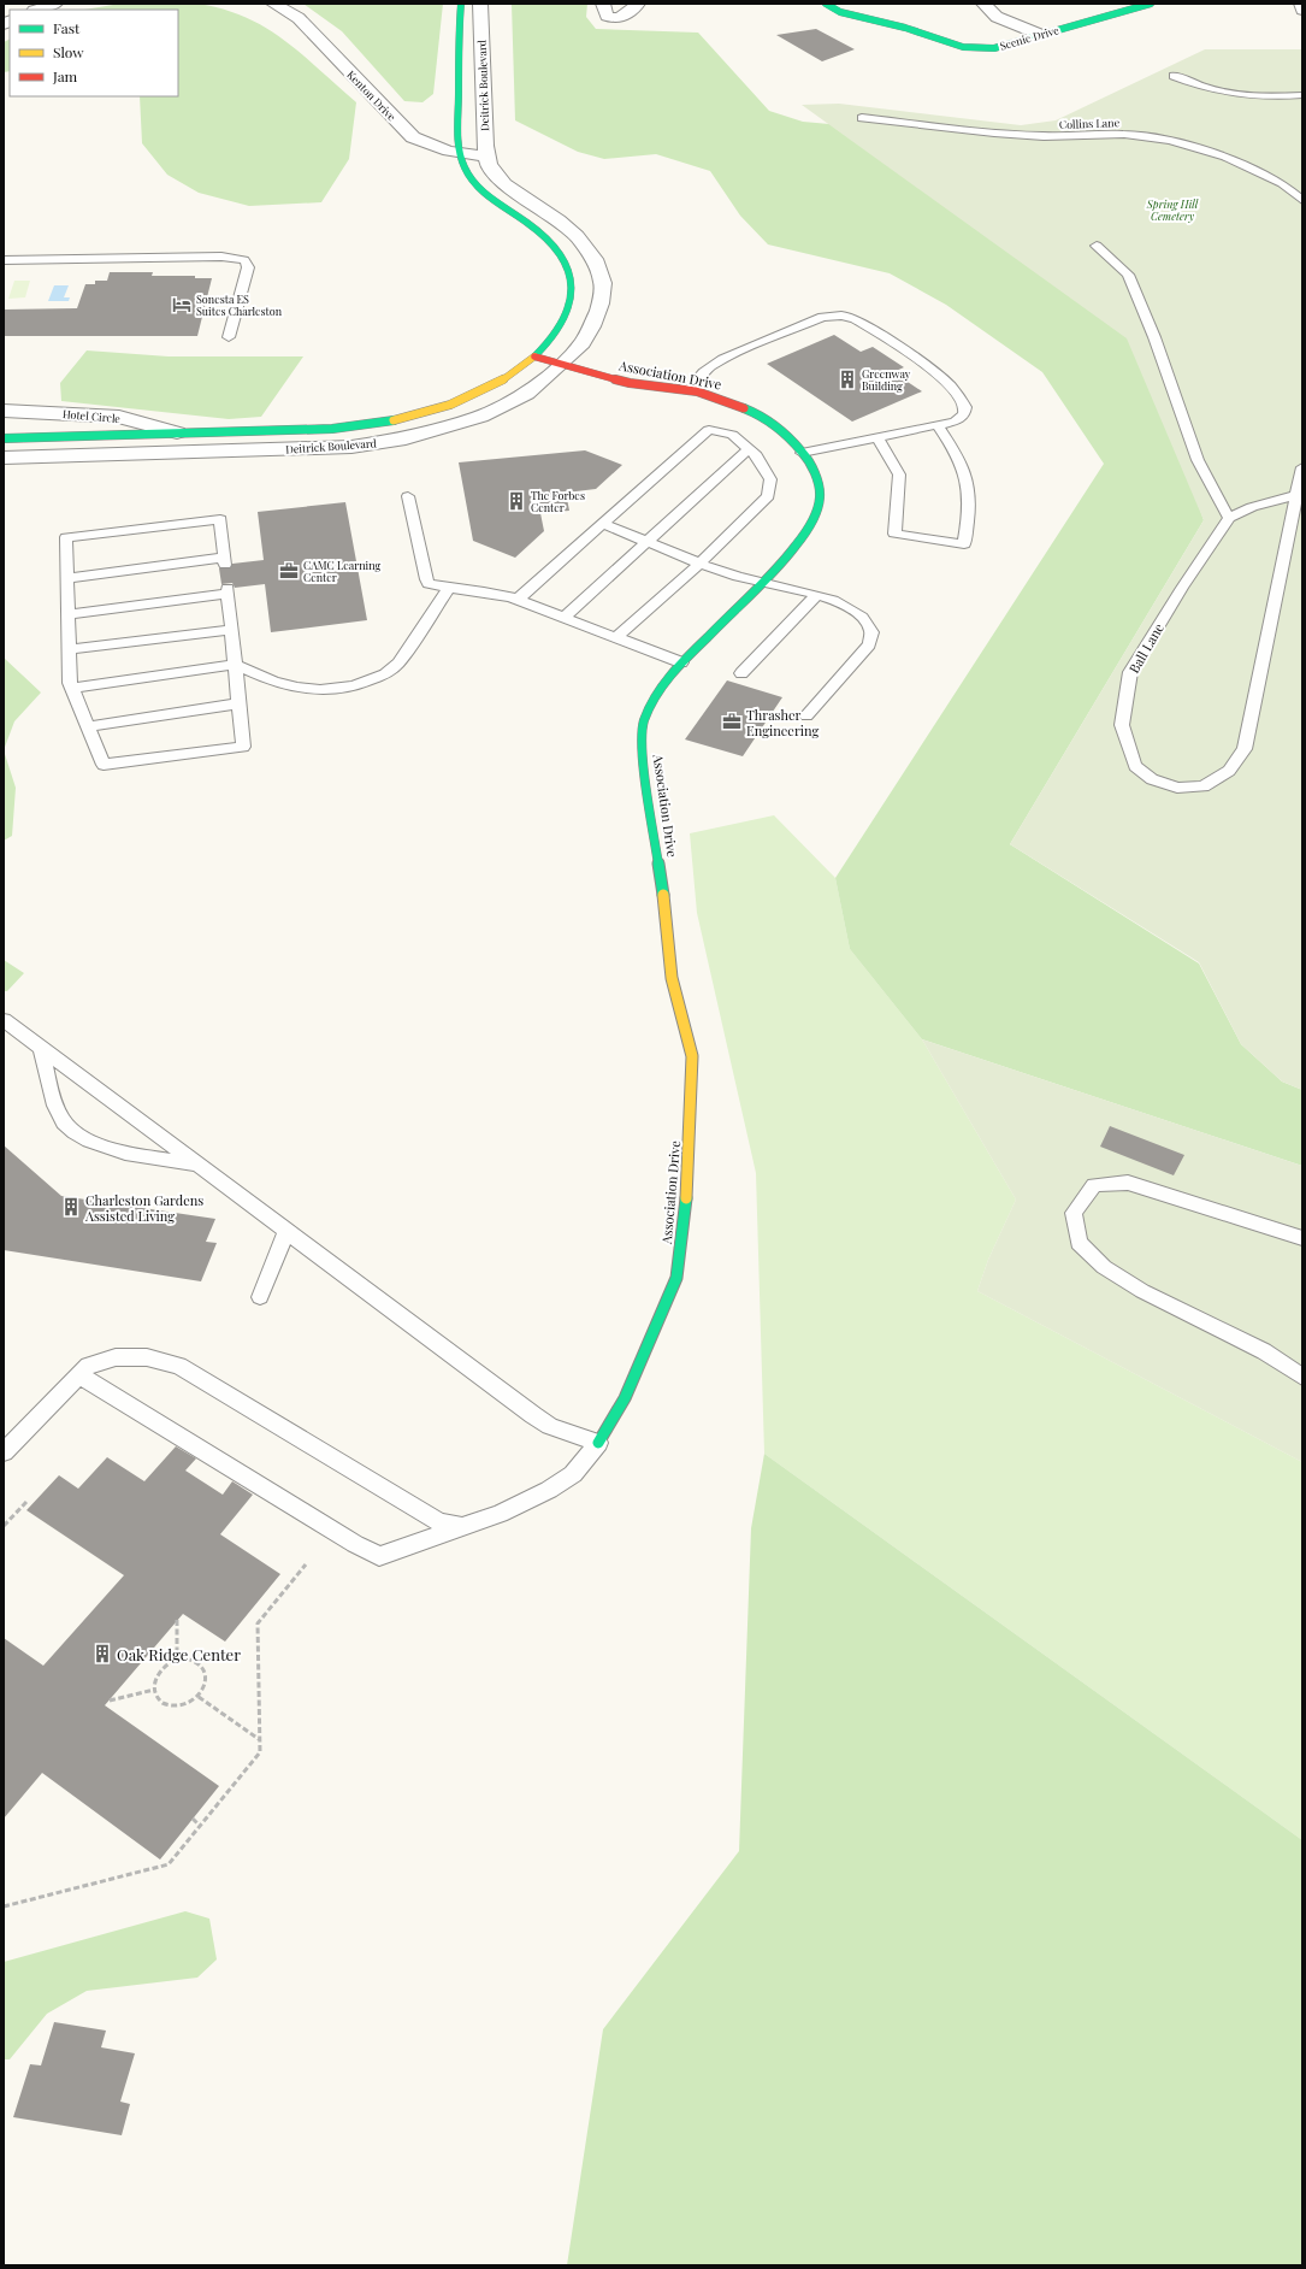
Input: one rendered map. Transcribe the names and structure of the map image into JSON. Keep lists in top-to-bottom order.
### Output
{
  "streets": {
    "street": [
      "Scenic Drive",
      "Deitrick Boulevard",
      "Kenton Drive",
      "Association Drive",
      "Hotel Circle"
    ],
    "lane": ["Collins Lane", "Ball Lane"]
  },
  "crossings": [
    ["Deitrick Boulevard", "Kenton Drive"],
    ["Deitrick Boulevard", "Association Drive"],
    ["Deitrick Boulevard", "Hotel Circle"]
  ],
  "parks": ["Spring Hill Cemetery"],
  "places": {
    "hotel": ["Sonesta ES Suites Charleston"],
    "building": [
      "Greenway Building",
      "The Forbes Center",
      "Charleston Gardens Assisted Living",
      "Oak Ridge Center"
    ],
    "office": ["CAMC Learning Center", "Thrasher Engineering"]
  },
  "legend": ["Fast", "Slow", "Jam"]
}
